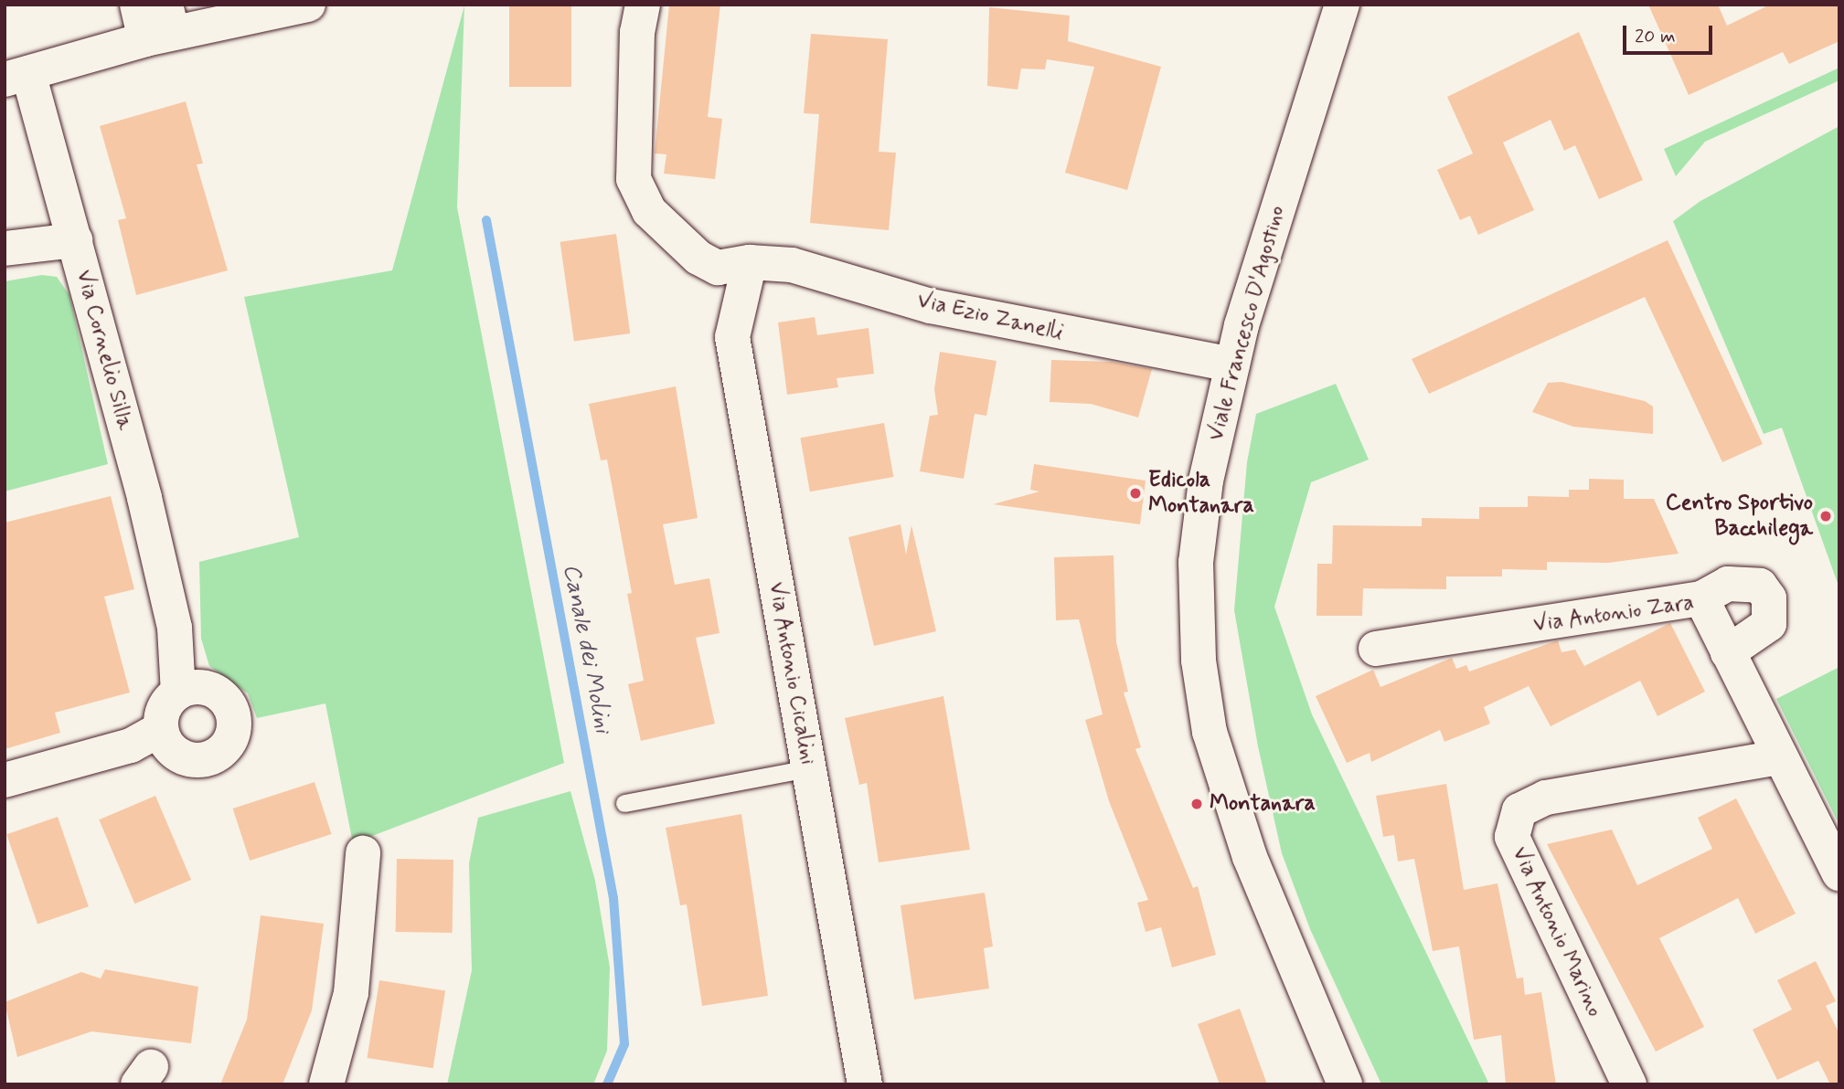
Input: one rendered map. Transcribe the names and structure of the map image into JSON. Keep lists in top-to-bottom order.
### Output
{
  "streets": {
    "street": [
      "Via Ezio Zanelli",
      "Viale Francesco D'Agostino",
      "Via Cornelio Silla",
      "Via Antonio Zara",
      "Via Antonio Cicalini",
      "Via Antonio Marino"
    ]
  },
  "crossings": [
    ["Via Ezio Zanelli", "Viale Francesco D'Agostino"],
    ["Via Ezio Zanelli", "Via Antonio Cicalini"],
    ["Via Antonio Zara", "Via Antonio Marino"]
  ],
  "water": ["Canale dei Molini"],
  "places": ["Edicola Montanara", "Centro Sportivo Bacchilega", "Montanara"],
  "scale_bar": "20 m"
}
